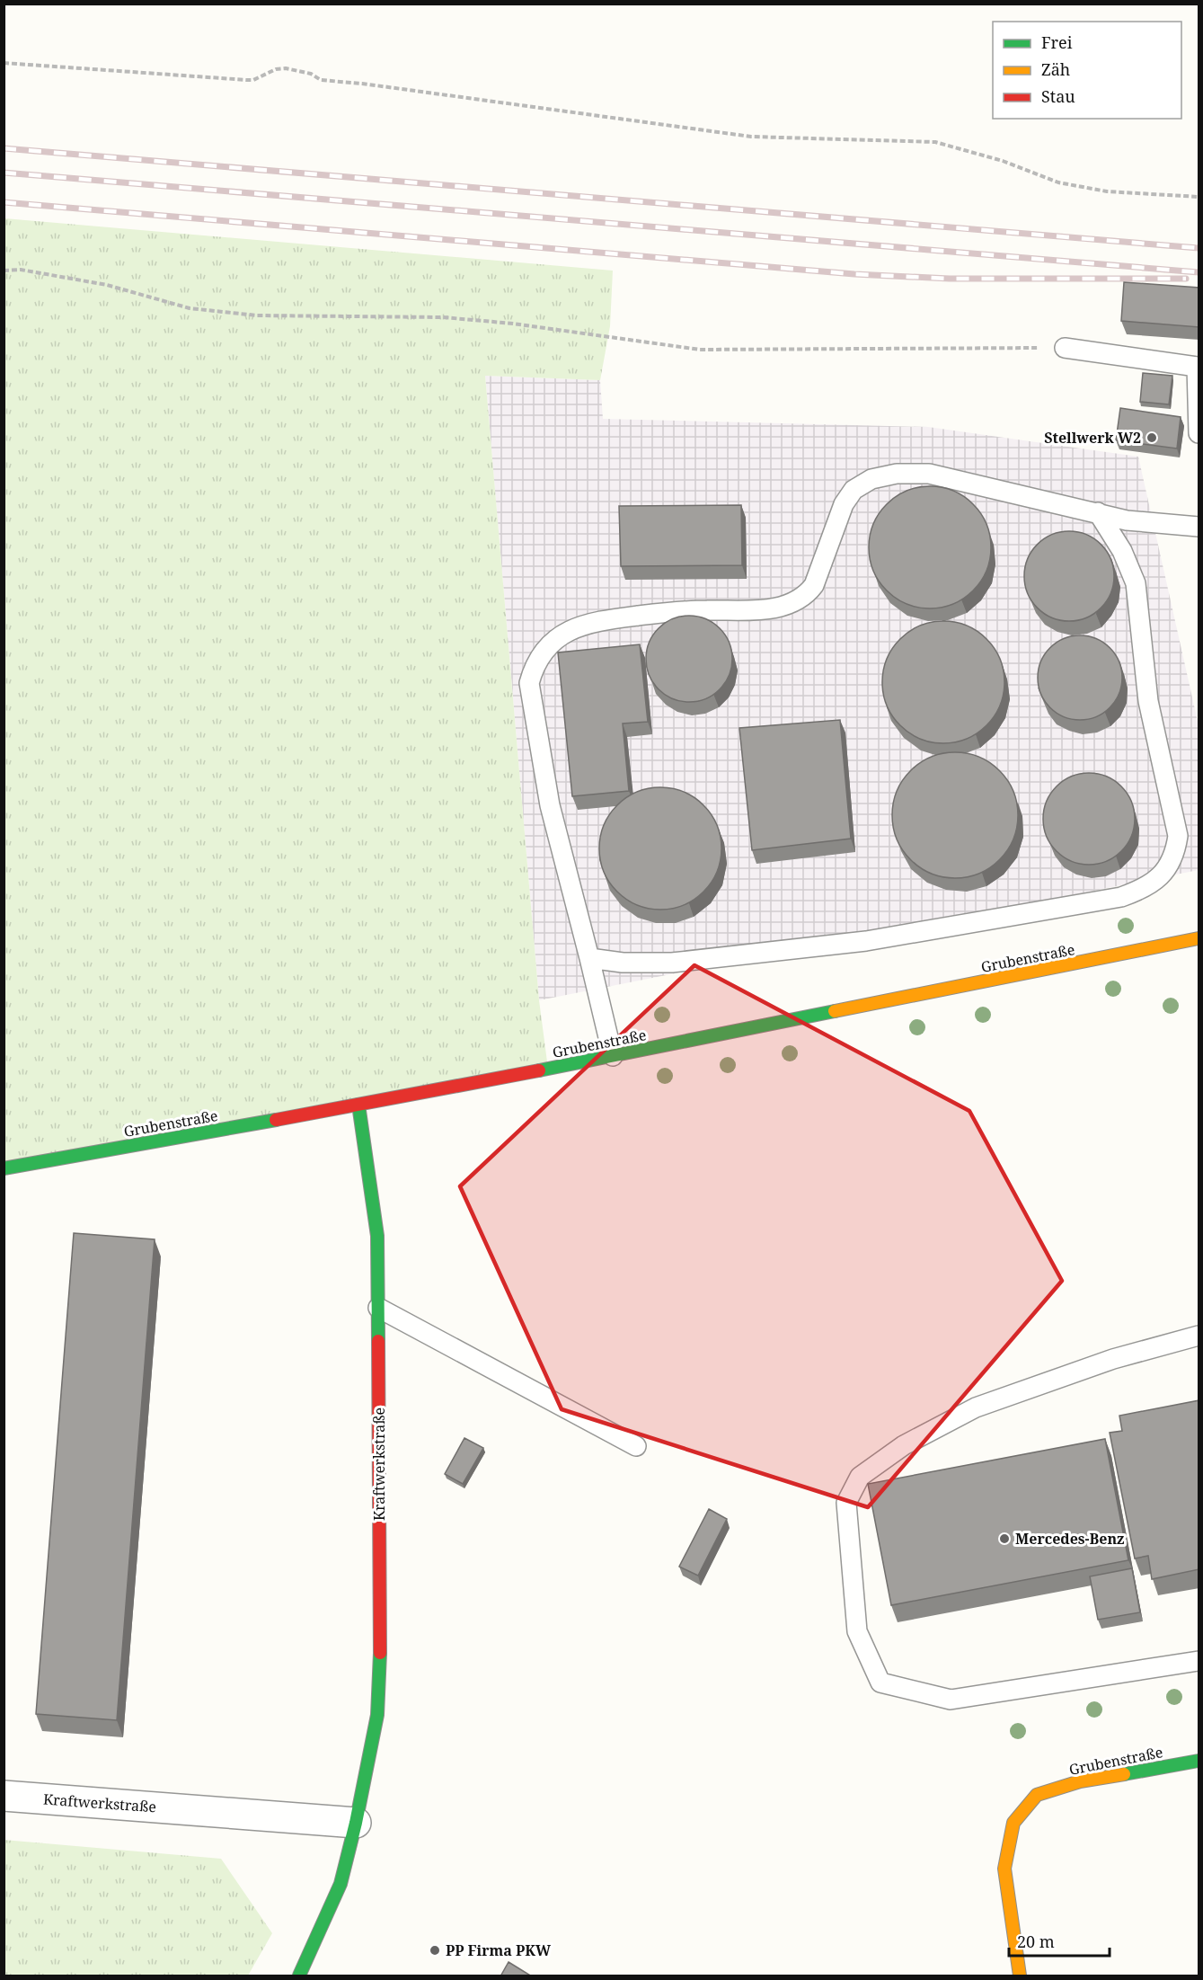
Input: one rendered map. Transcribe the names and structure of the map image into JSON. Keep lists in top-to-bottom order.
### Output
{
  "streets": {
    "street": ["Grubenstraße", "Kraftwerkstraße"]
  },
  "crossings": [
    ["Grubenstraße", "Kraftwerkstraße"]
  ],
  "places": ["Stellwerk W2", "Mercedes-Benz", "PP Firma PKW"],
  "legend": ["Frei", "Zäh", "Stau"],
  "scale_bar": "20 m"
}
